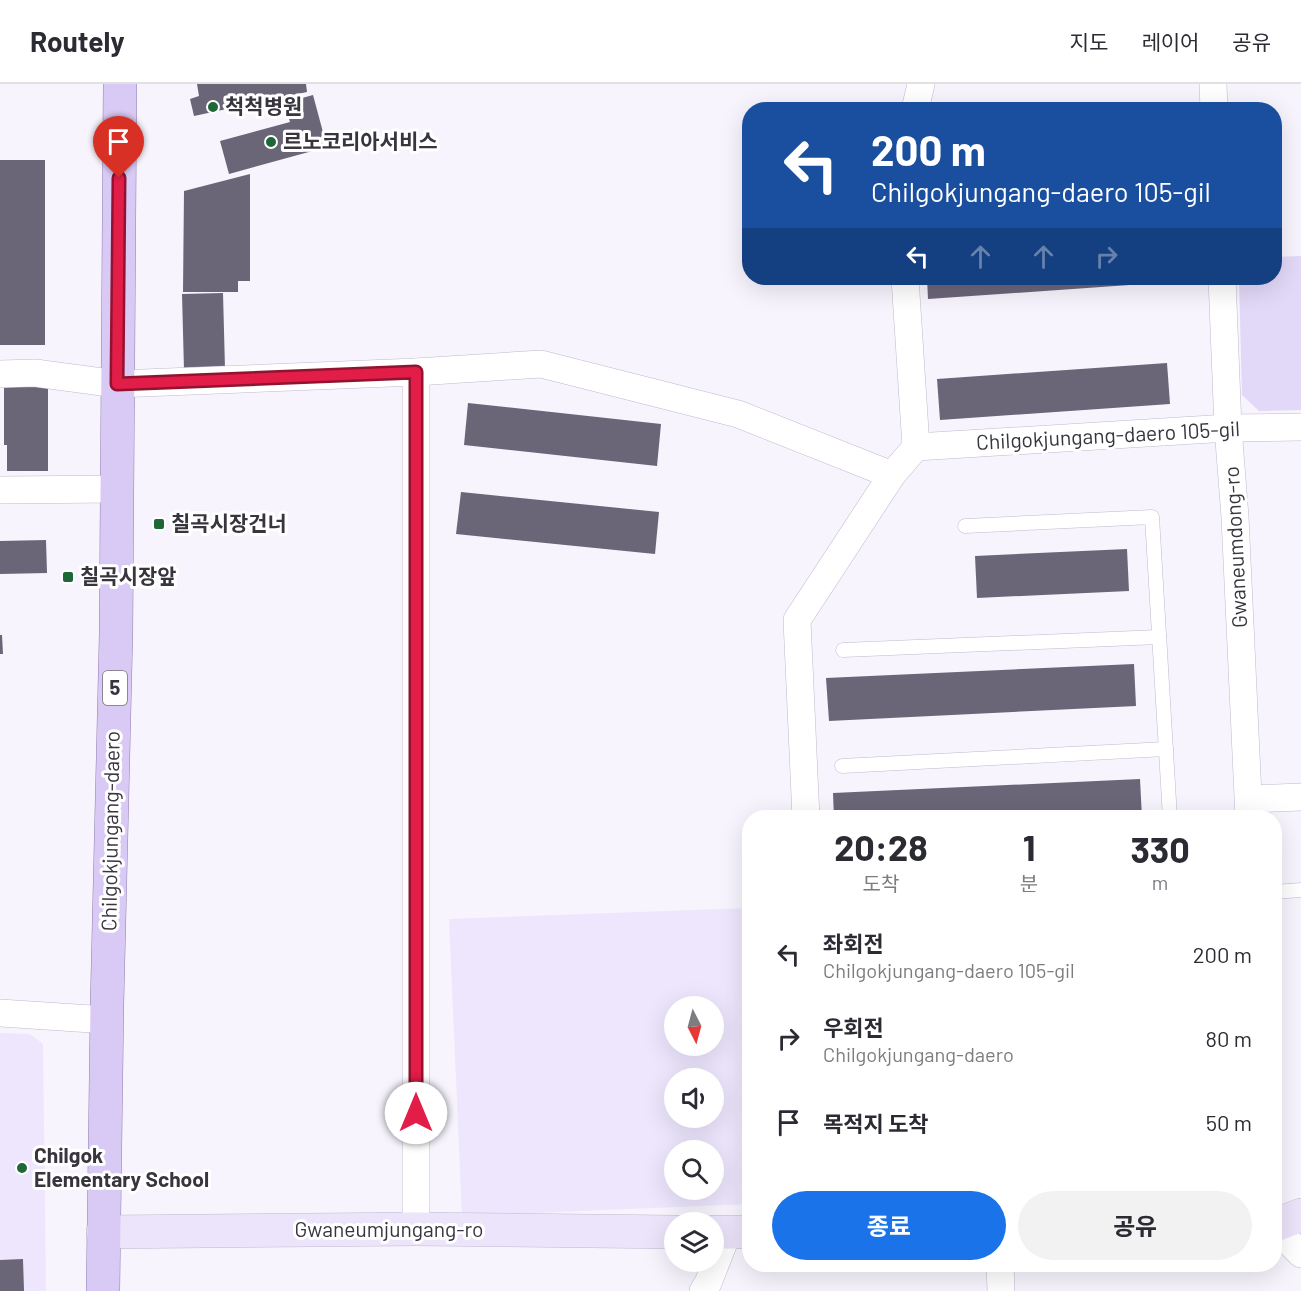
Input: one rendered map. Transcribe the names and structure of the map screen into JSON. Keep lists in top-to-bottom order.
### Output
{
  "streets": {
    "main road": ["5", "Chilgokjungang-daero", "Gwaneumjungang-ro"],
    "street": ["Chilgokjungang-daero 105-gil", "Gwaneumdong-ro"]
  },
  "crossings": [
    ["Chilgokjungang-daero 105-gil", "Gwaneumdong-ro"],
    ["Chilgokjungang-daero", "Gwaneumjungang-ro"]
  ],
  "places": {
    "other": ["척척병원", "르노코리아서비스", "Chilgok Elementary School"],
    "transit": ["칠곡시장건너", "칠곡시장앞"]
  },
  "north": "bottom",
  "page": {
    "header": "Routely",
    "nav": ["지도", "레이어", "공유"],
    "turn": ["200 m", "Chilgokjungang-daero 105-gil"],
    "eta": [
      "20:28",
      "도착",
      "1",
      "분",
      "330",
      "m"
    ],
    "list": [
      {
        "name": "좌회전",
        "note": "Chilgokjungang-daero 105-gil",
        "value": "200 m"
      },
      {
        "name": "우회전",
        "note": "Chilgokjungang-daero",
        "value": "80 m"
      },
      {
        "name": "목적지 도착",
        "value": "50 m"
      }
    ],
    "buttons": ["종료", "공유"]
  }
}
